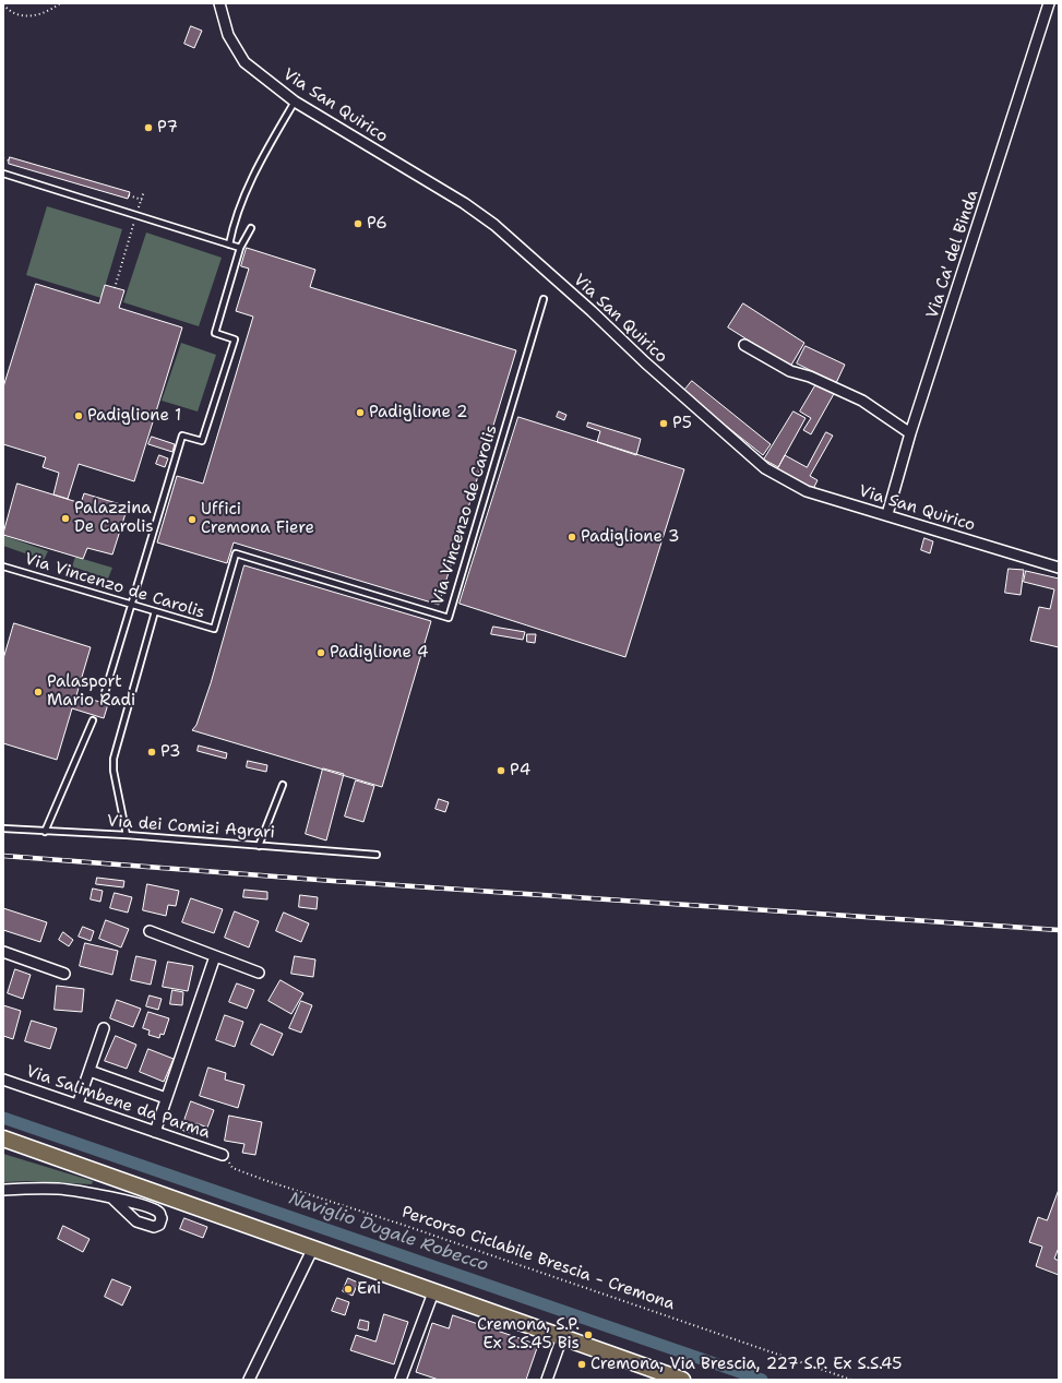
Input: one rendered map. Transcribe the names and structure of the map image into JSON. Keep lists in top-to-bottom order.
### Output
{
  "streets": {
    "street": ["Via San Quirico", "Via Ca' del Binda", "Via Salimbene da Parma"],
    "lane": ["Via Vincenzo de Carolis", "Via dei Comizi Agrari"],
    "path": ["Percorso Ciclabile Brescia - Cremona"]
  },
  "crossings": [
    ["Via San Quirico", "Via Ca' del Binda"],
    ["Via Salimbene da Parma", "Percorso Ciclabile Brescia - Cremona"]
  ],
  "water": ["Naviglio Dugale Robecco"],
  "places": [
    "P7",
    "P6",
    "Padiglione 2",
    "Padiglione 1",
    "P5",
    "Palazzina De Carolis",
    "Uffici Cremona Fiere",
    "Padiglione 3",
    "Padiglione 4",
    "Palasport Mario Radi",
    "P3",
    "P4",
    "Eni",
    "Cremona, S.P. Ex S.S.45 Bis",
    "Cremona, Via Brescia, 227 S.P. Ex S.S.45"
  ]
}
